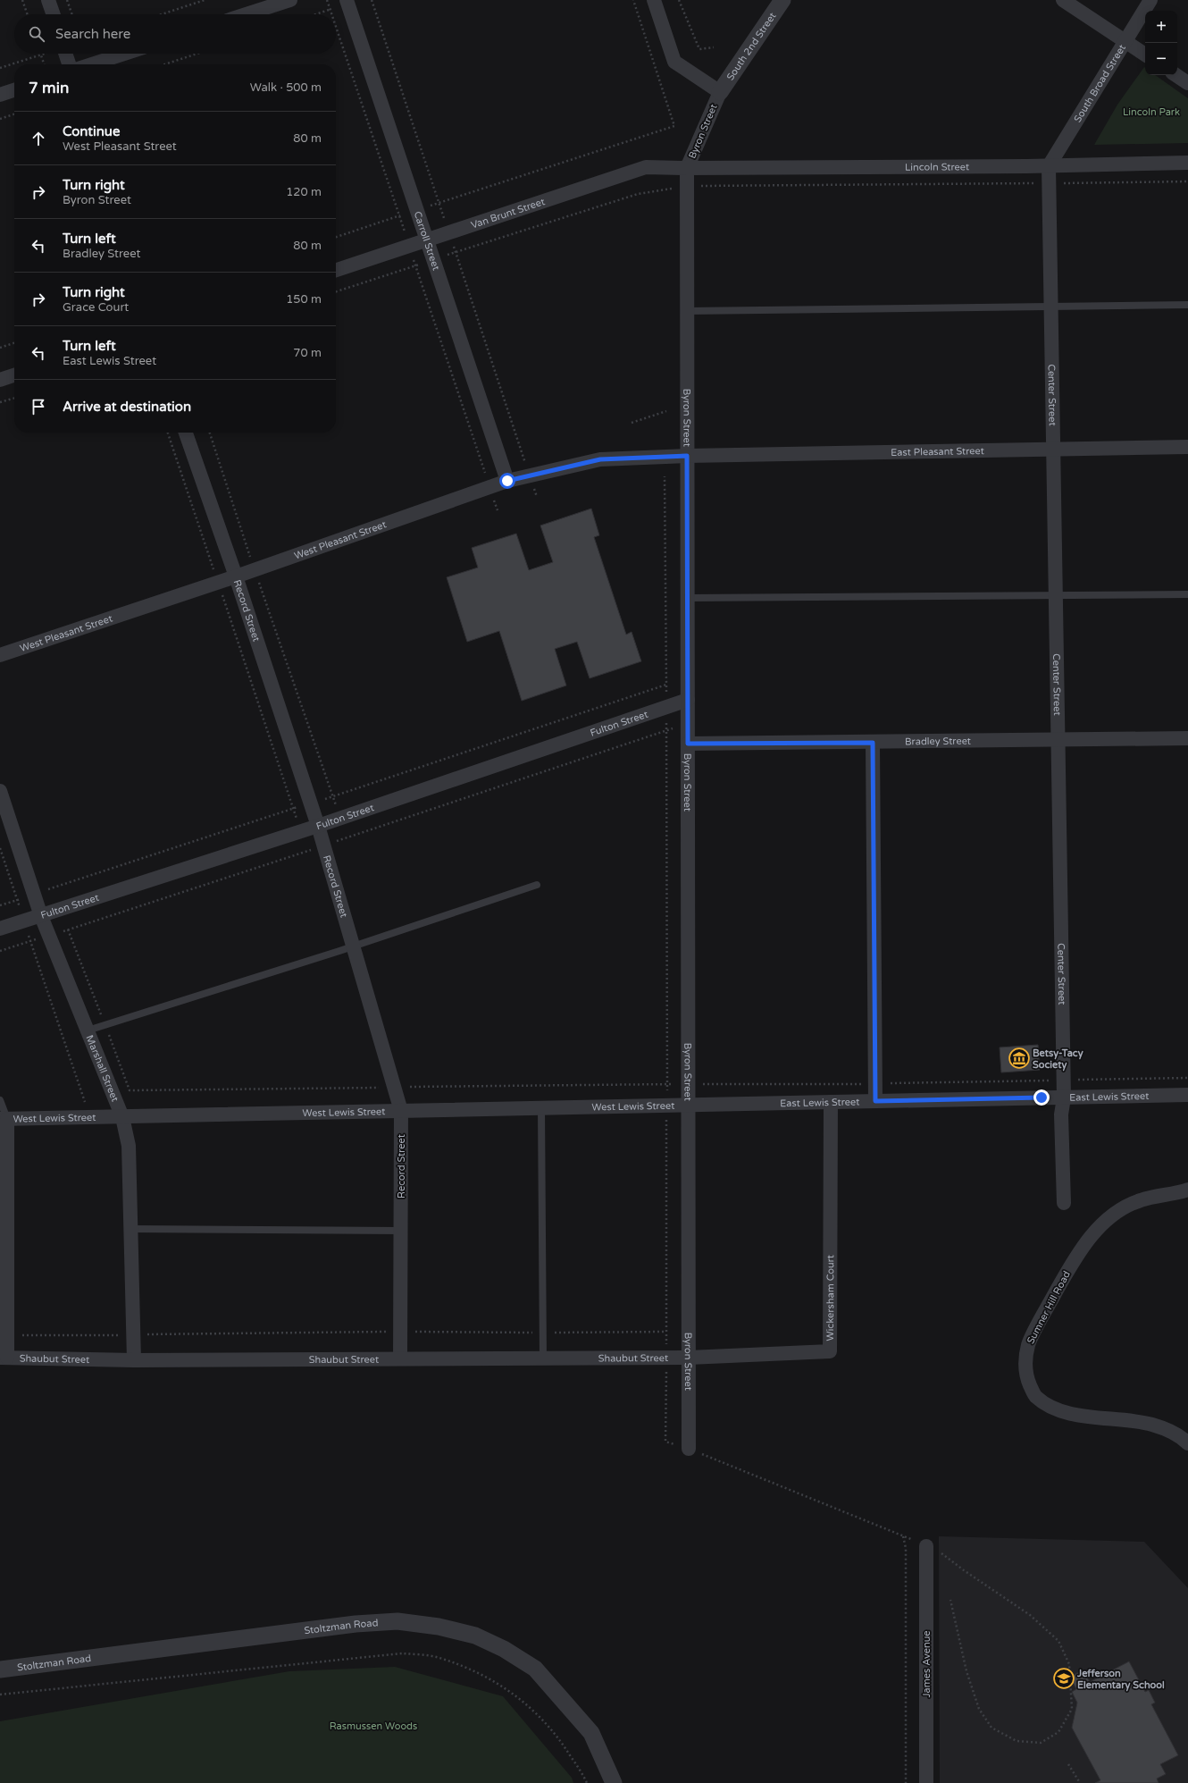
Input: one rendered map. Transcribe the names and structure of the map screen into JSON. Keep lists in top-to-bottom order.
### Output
{
  "streets": {
    "street": [
      "South 2nd Street",
      "South Broad Street",
      "Byron Street",
      "Lincoln Street",
      "Van Brunt Street",
      "Carroll Street",
      "Center Street",
      "East Pleasant Street",
      "West Pleasant Street",
      "Record Street",
      "Fulton Street",
      "Bradley Street",
      "Marshall Street",
      "East Lewis Street",
      "West Lewis Street",
      "Wickersham Court",
      "Sumner Hill Road",
      "Shaubut Street",
      "Stoltzman Road",
      "James Avenue"
    ]
  },
  "crossings": [
    ["South 2nd Street", "Byron Street"],
    ["South Broad Street", "Lincoln Street"],
    ["South Broad Street", "Center Street"],
    ["Byron Street", "Lincoln Street"],
    ["Byron Street", "Van Brunt Street"],
    ["Byron Street", "East Pleasant Street"],
    ["Byron Street", "West Pleasant Street"],
    ["Byron Street", "Fulton Street"],
    ["Byron Street", "Bradley Street"],
    ["Byron Street", "East Lewis Street"],
    ["Byron Street", "West Lewis Street"],
    ["Byron Street", "Wickersham Court"],
    ["Byron Street", "Shaubut Street"],
    ["Lincoln Street", "Van Brunt Street"],
    ["Lincoln Street", "Center Street"],
    ["Van Brunt Street", "Carroll Street"],
    ["Carroll Street", "West Pleasant Street"],
    ["Center Street", "East Pleasant Street"],
    ["Center Street", "Bradley Street"],
    ["Center Street", "East Lewis Street"],
    ["East Pleasant Street", "West Pleasant Street"],
    ["West Pleasant Street", "Record Street"],
    ["Record Street", "Fulton Street"],
    ["Record Street", "West Lewis Street"],
    ["Record Street", "Shaubut Street"],
    ["Fulton Street", "Marshall Street"],
    ["Marshall Street", "West Lewis Street"],
    ["Marshall Street", "Shaubut Street"],
    ["East Lewis Street", "West Lewis Street"],
    ["East Lewis Street", "Wickersham Court"],
    ["Wickersham Court", "Shaubut Street"]
  ],
  "parks": ["Lincoln Park", "Rasmussen Woods"],
  "places": {
    "museum": ["Betsy-Tacy Society"],
    "school or university": ["Jefferson Elementary School"]
  },
  "page": {
    "map_buttons": ["+", "−"],
    "search": "Search here",
    "heading": ["7 min", "Walk · 500 m"],
    "list": [
      ["Continue", "West Pleasant Street", "80 m"],
      ["Turn right", "Byron Street", "120 m"],
      ["Turn left", "Bradley Street", "80 m"],
      ["Turn right", "Grace Court", "150 m"],
      ["Turn left", "East Lewis Street", "70 m"],
      "Arrive at destination"
    ]
  }
}
